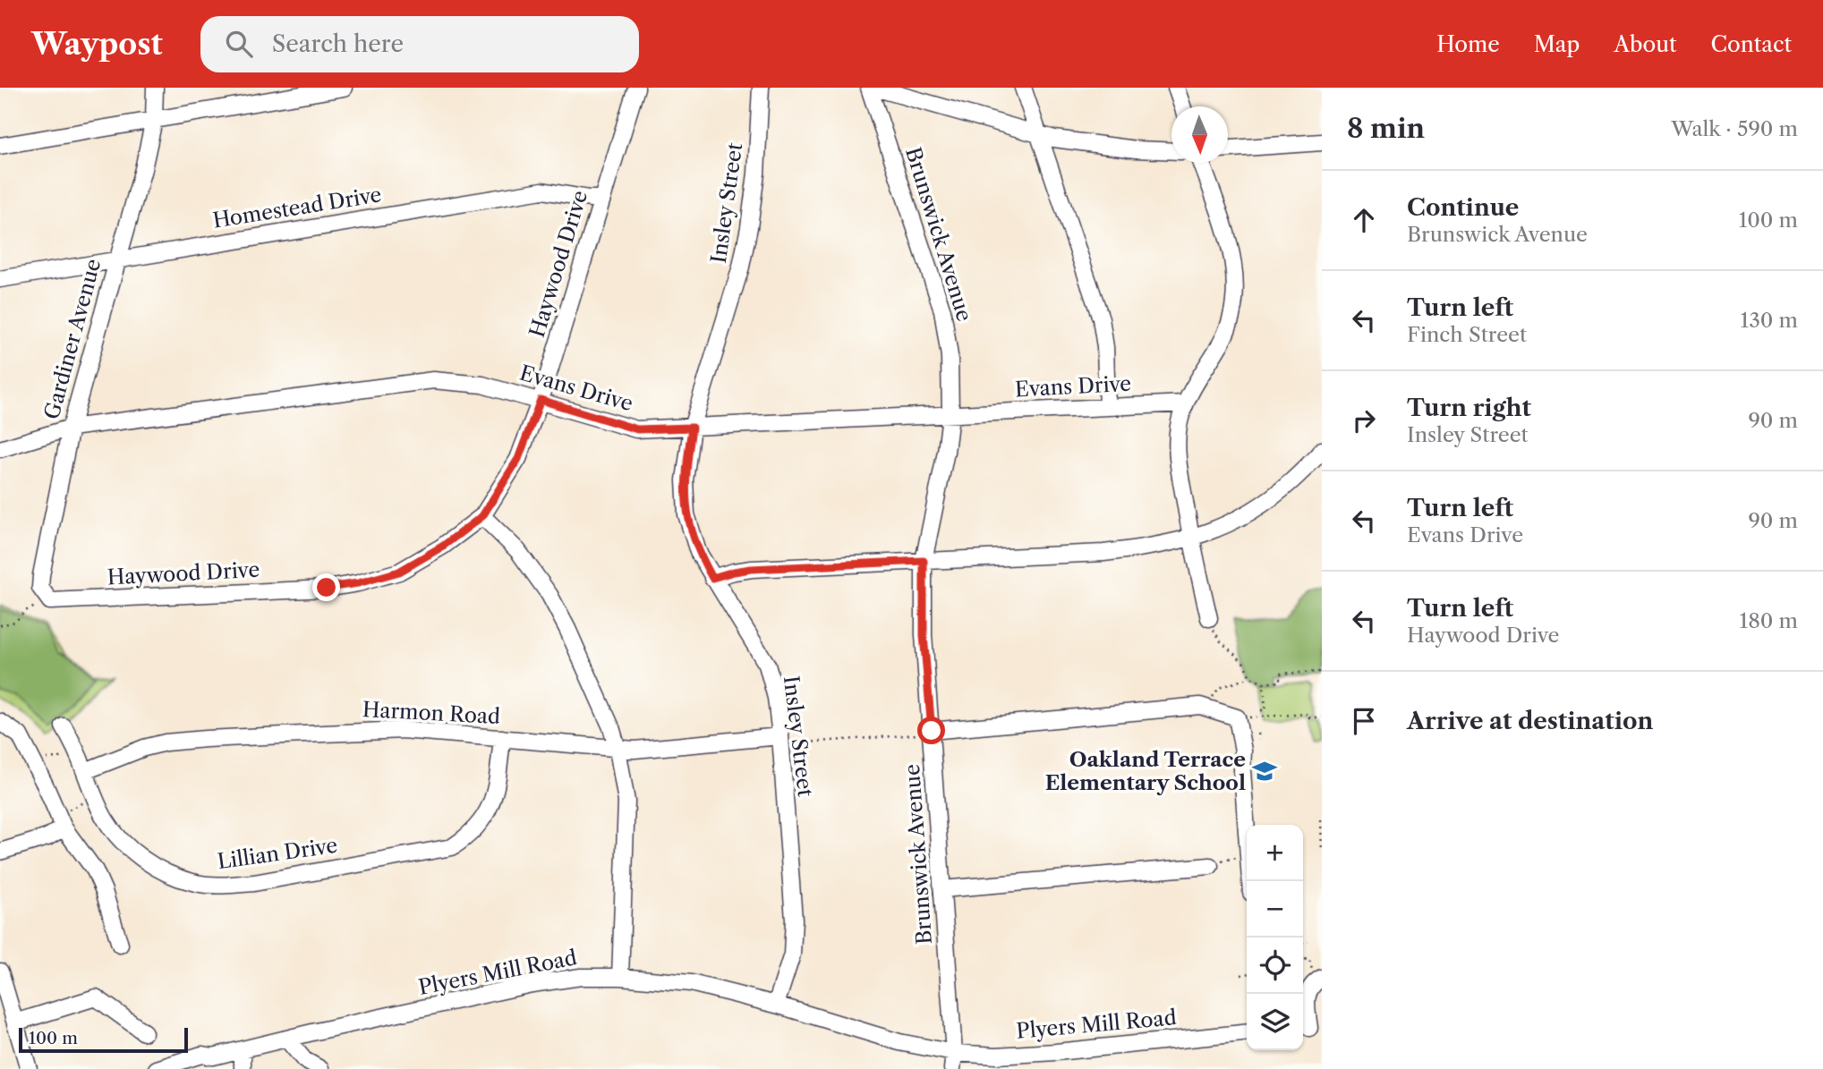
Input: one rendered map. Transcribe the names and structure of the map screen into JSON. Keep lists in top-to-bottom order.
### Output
{
  "streets": {
    "street": [
      "Insley Street",
      "Homestead Drive",
      "Brunswick Avenue",
      "Haywood Drive",
      "Gardiner Avenue",
      "Evans Drive",
      "Harmon Road",
      "Lillian Drive",
      "Plyers Mill Road"
    ]
  },
  "crossings": [
    ["Insley Street", "Evans Drive"],
    ["Insley Street", "Harmon Road"],
    ["Insley Street", "Plyers Mill Road"],
    ["Homestead Drive", "Haywood Drive"],
    ["Homestead Drive", "Gardiner Avenue"],
    ["Brunswick Avenue", "Evans Drive"],
    ["Brunswick Avenue", "Plyers Mill Road"],
    ["Haywood Drive", "Gardiner Avenue"],
    ["Haywood Drive", "Evans Drive"],
    ["Gardiner Avenue", "Evans Drive"],
    ["Harmon Road", "Lillian Drive"]
  ],
  "places": {
    "school or university": ["Oakland Terrace Elementary School"]
  },
  "scale_bar": "100 m",
  "north": "bottom",
  "page": {
    "header": "Waypost",
    "search": "Search here",
    "nav": [
      "Home",
      "Map",
      "About",
      "Contact"
    ],
    "heading": ["8 min", "Walk · 590 m"],
    "list": [
      ["Continue", "Brunswick Avenue", "100 m"],
      ["Turn left", "Finch Street", "130 m"],
      ["Turn right", "Insley Street", "90 m"],
      ["Turn left", "Evans Drive", "90 m"],
      ["Turn left", "Haywood Drive", "180 m"],
      "Arrive at destination"
    ],
    "map_buttons": ["+", "−"],
    "scale": "100 m"
  }
}
